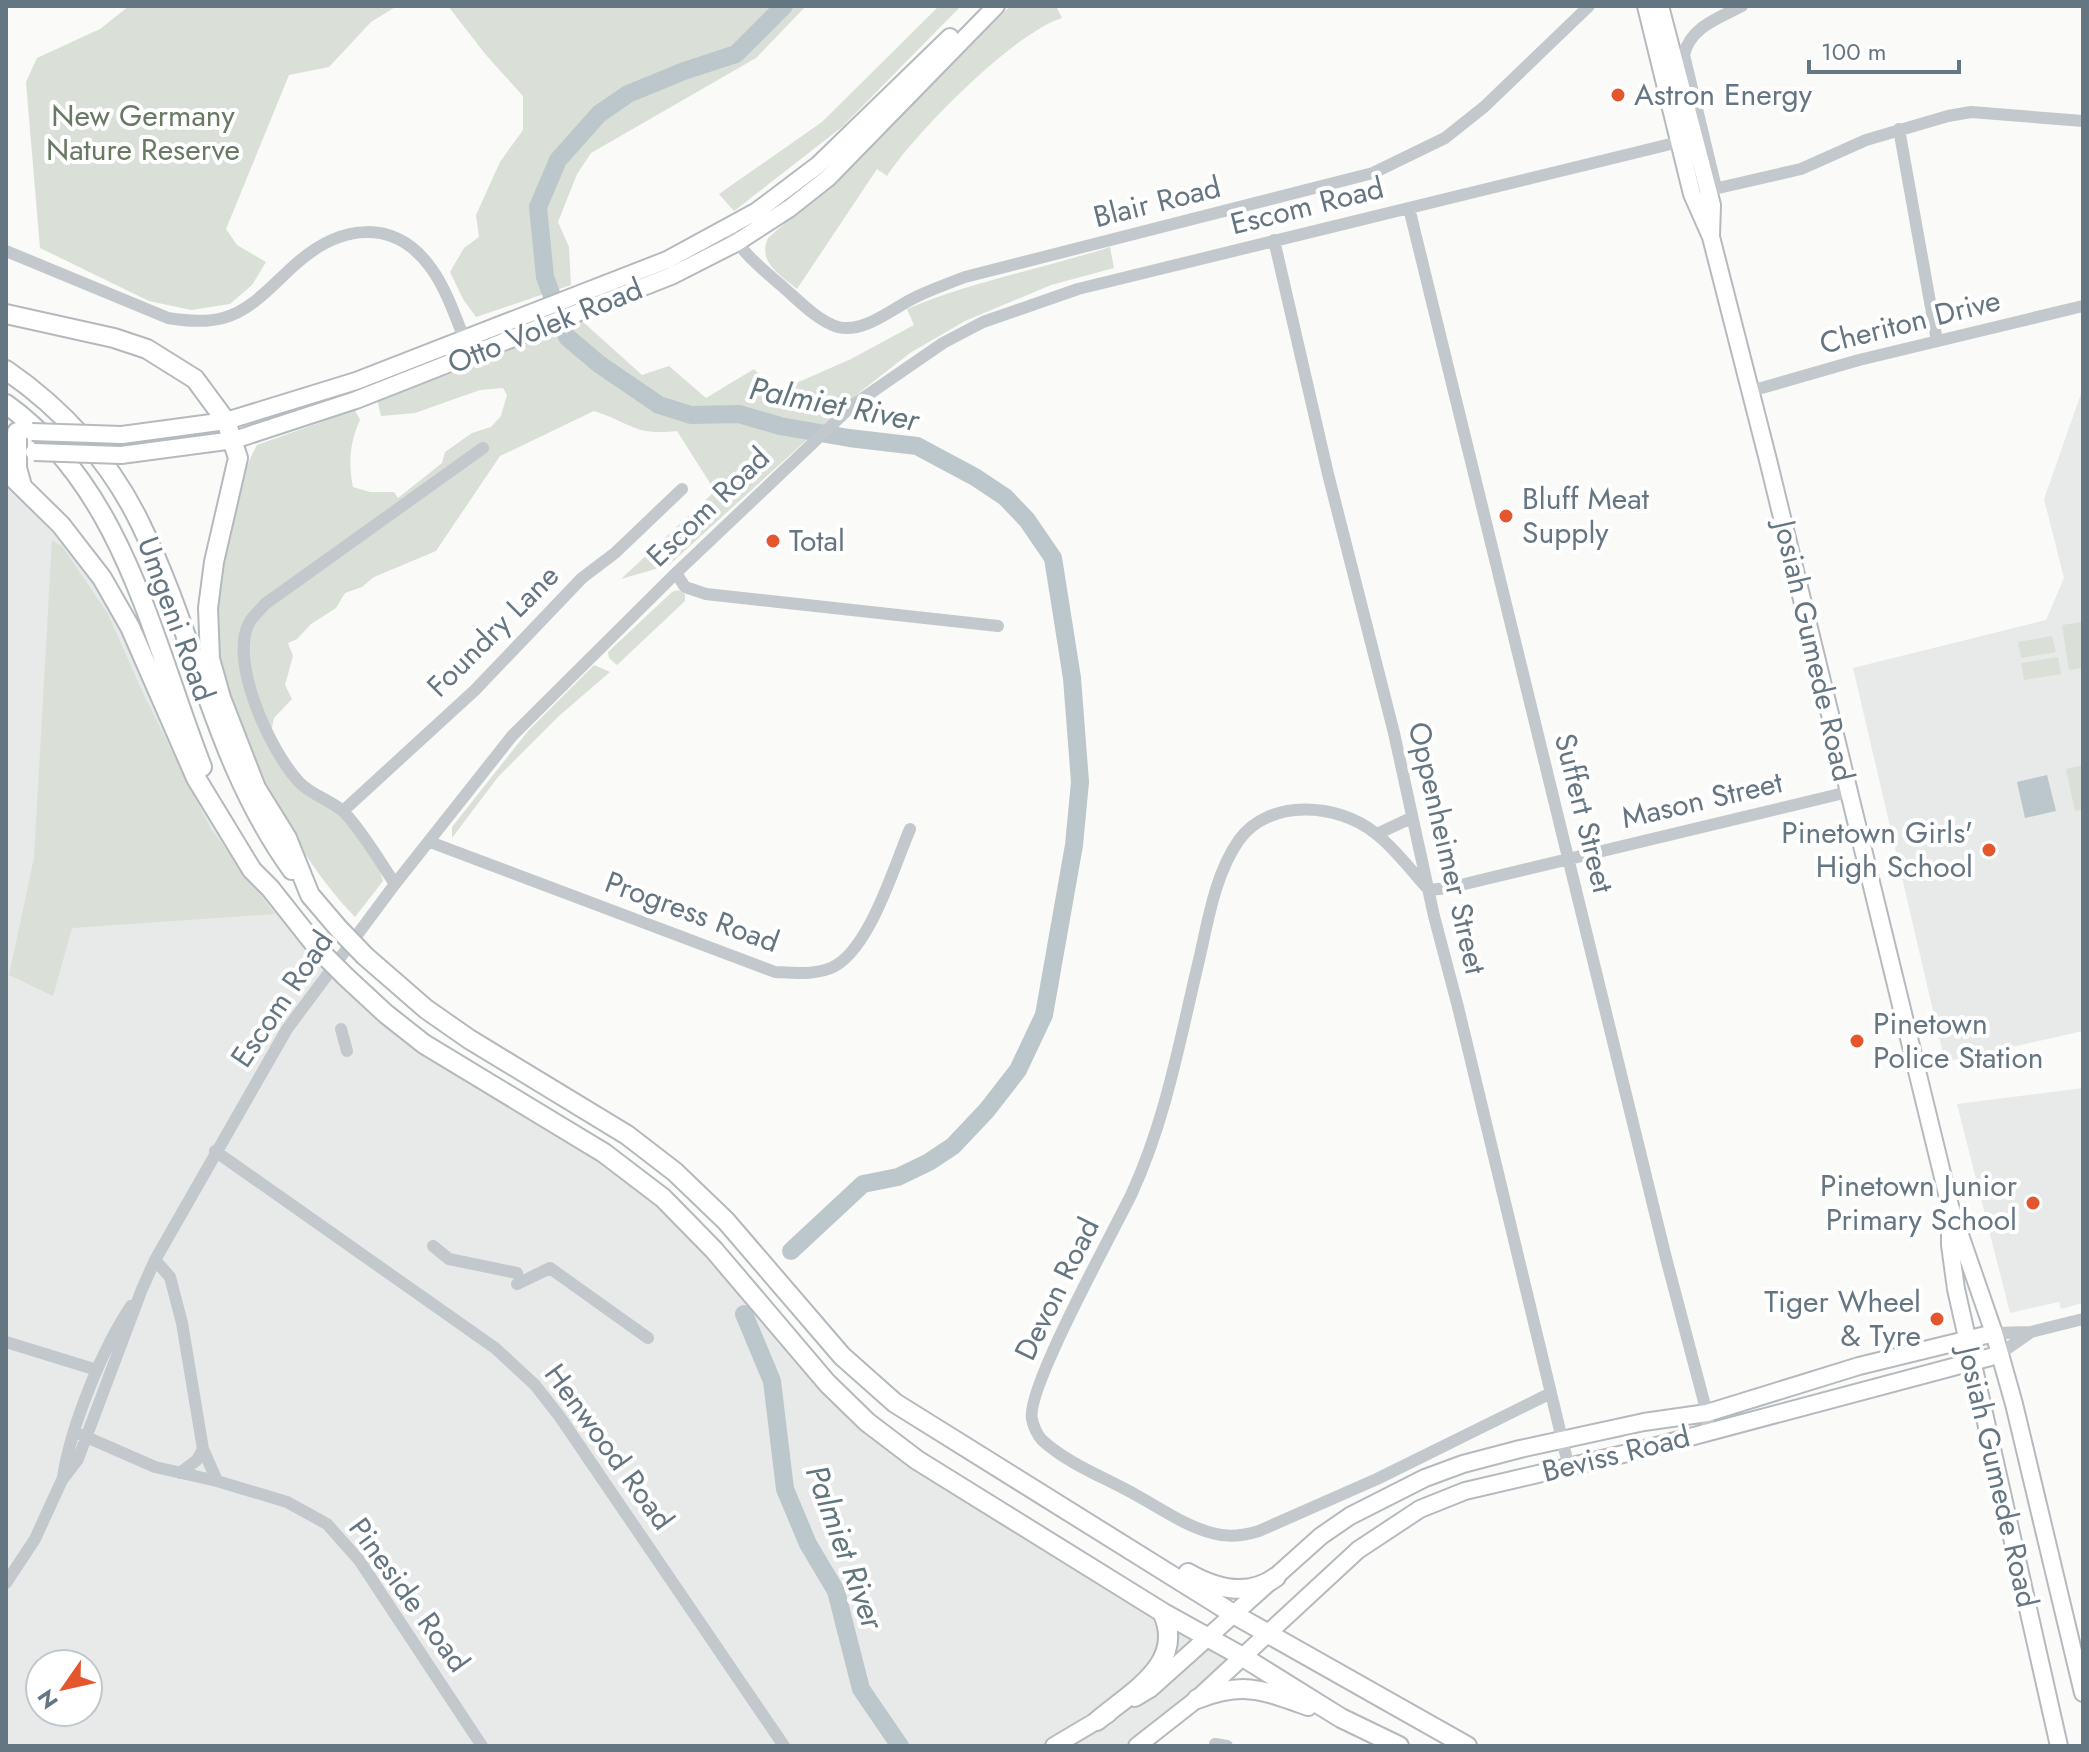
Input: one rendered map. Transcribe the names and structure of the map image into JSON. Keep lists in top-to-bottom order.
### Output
{
  "streets": {
    "highway": ["Umgeni Road"],
    "main road": ["Otto Volek Road", "Josiah Gumede Road", "Beviss Road"],
    "street": [
      "Blair Road",
      "Escom Road",
      "Cheriton Drive",
      "Foundry Lane",
      "Mason Street",
      "Suffert Street",
      "Oppenheimer Street",
      "Progress Road",
      "Devon Road",
      "Henwood Road",
      "Pineside Road"
    ]
  },
  "crossings": [
    ["Blair Road", "Otto Volek Road"],
    ["Escom Road", "Josiah Gumede Road"],
    ["Escom Road", "Suffert Street"],
    ["Escom Road", "Oppenheimer Street"],
    ["Escom Road", "Progress Road"],
    ["Escom Road", "Henwood Road"],
    ["Escom Road", "Pineside Road"],
    ["Cheriton Drive", "Josiah Gumede Road"],
    ["Josiah Gumede Road", "Mason Street"],
    ["Josiah Gumede Road", "Beviss Road"],
    ["Mason Street", "Suffert Street"],
    ["Mason Street", "Oppenheimer Street"],
    ["Mason Street", "Devon Road"],
    ["Suffert Street", "Beviss Road"],
    ["Oppenheimer Street", "Devon Road"],
    ["Oppenheimer Street", "Beviss Road"]
  ],
  "water": ["Palmiet River"],
  "parks": ["New Germany Nature Reserve"],
  "places": [
    "Astron Energy",
    "Bluff Meat Supply",
    "Total",
    "Pinetown Girls' High School",
    "Pinetown Police Station",
    "Pinetown Junior Primary School",
    "Tiger Wheel & Tyre"
  ],
  "scale_bar": "100 m",
  "north": "bottom left"
}
